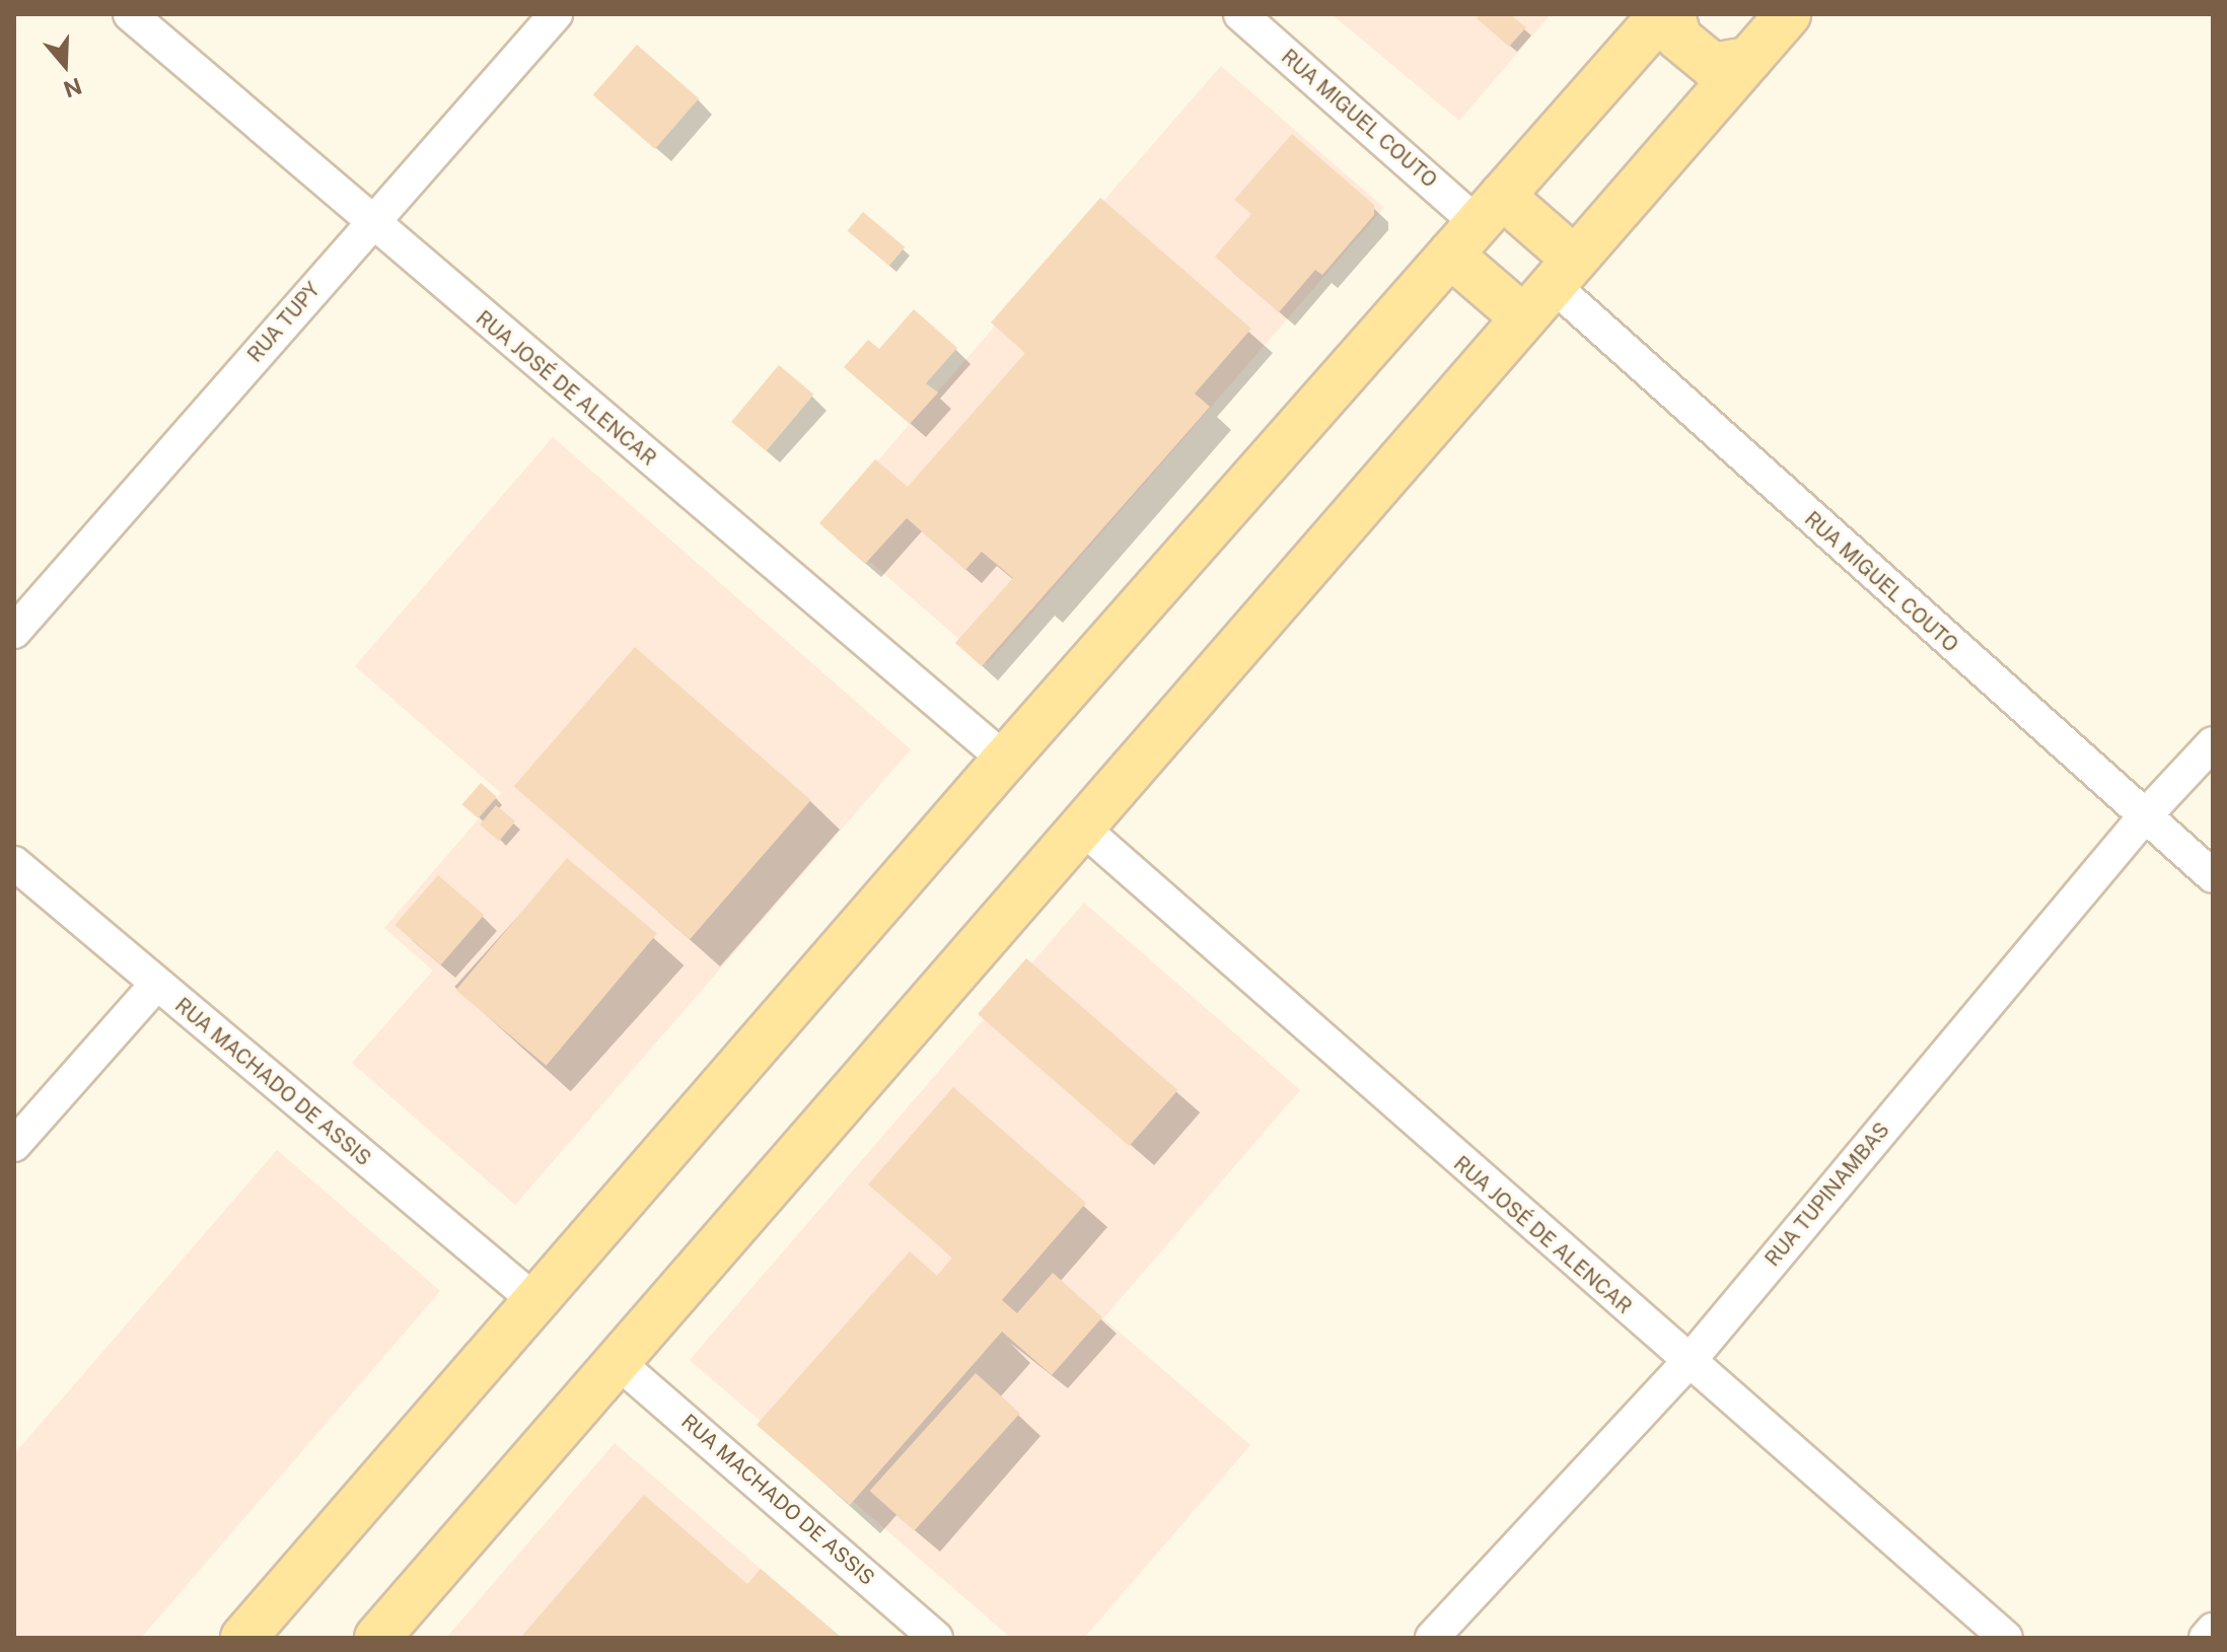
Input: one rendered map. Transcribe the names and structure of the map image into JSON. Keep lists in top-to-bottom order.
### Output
{
  "streets": {
    "street": [
      "RUA MIGUEL COUTO",
      "RUA TUPY",
      "RUA JOSÉ DE ALENCAR",
      "RUA MACHADO DE ASSIS",
      "RUA TUPINAMBAS"
    ]
  },
  "crossings": [
    ["RUA MIGUEL COUTO", "RUA TUPINAMBAS"],
    ["RUA TUPY", "RUA JOSÉ DE ALENCAR"],
    ["RUA JOSÉ DE ALENCAR", "RUA TUPINAMBAS"]
  ],
  "north": "bottom"
}
